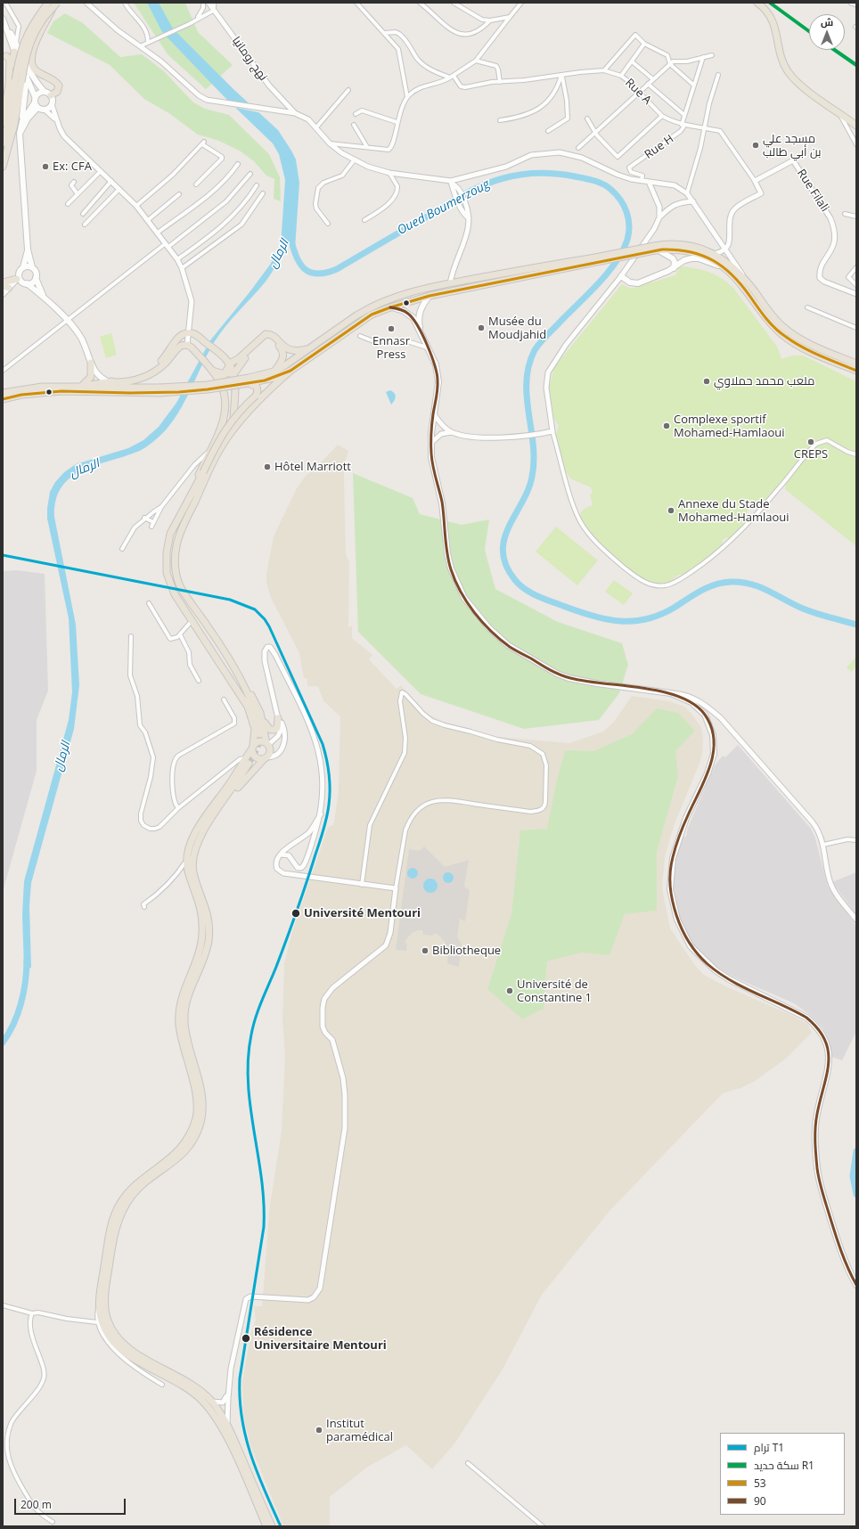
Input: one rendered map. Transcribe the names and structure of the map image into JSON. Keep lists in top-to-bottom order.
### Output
{
  "streets": {
    "street": [
      "نهج رومانيا",
      "Rue A",
      "Rue H",
      "Rue Filali"
    ]
  },
  "crossings": [
    ["Rue A", "Rue H"],
    ["Rue A", "Rue Filali"]
  ],
  "water": ["Oued Boumerzoug", "الرمال"],
  "places": [
    "مسجد علي بن أبي طالب",
    "Ex: CFA",
    "Musée du Moudjahid",
    "Ennasr Press",
    "ملعب محمد حملاوي",
    "Complexe sportif Mohamed-Hamlaoui",
    "CREPS",
    "Hôtel Marriott",
    "Annexe du Stade Mohamed-Hamlaoui",
    "Université Mentouri",
    "Bibliotheque",
    "Université de Constantine 1",
    "Résidence Universitaire Mentouri",
    "Institut paramédical"
  ],
  "lines": [
    "rail line R1",
    "transit line 53",
    "transit line 90",
    "tram line T1"
  ],
  "legend": [
    "ترام T1",
    "سكة حديد R1",
    "53",
    "90"
  ],
  "scale_bar": "200 m",
  "north": "top"
}
